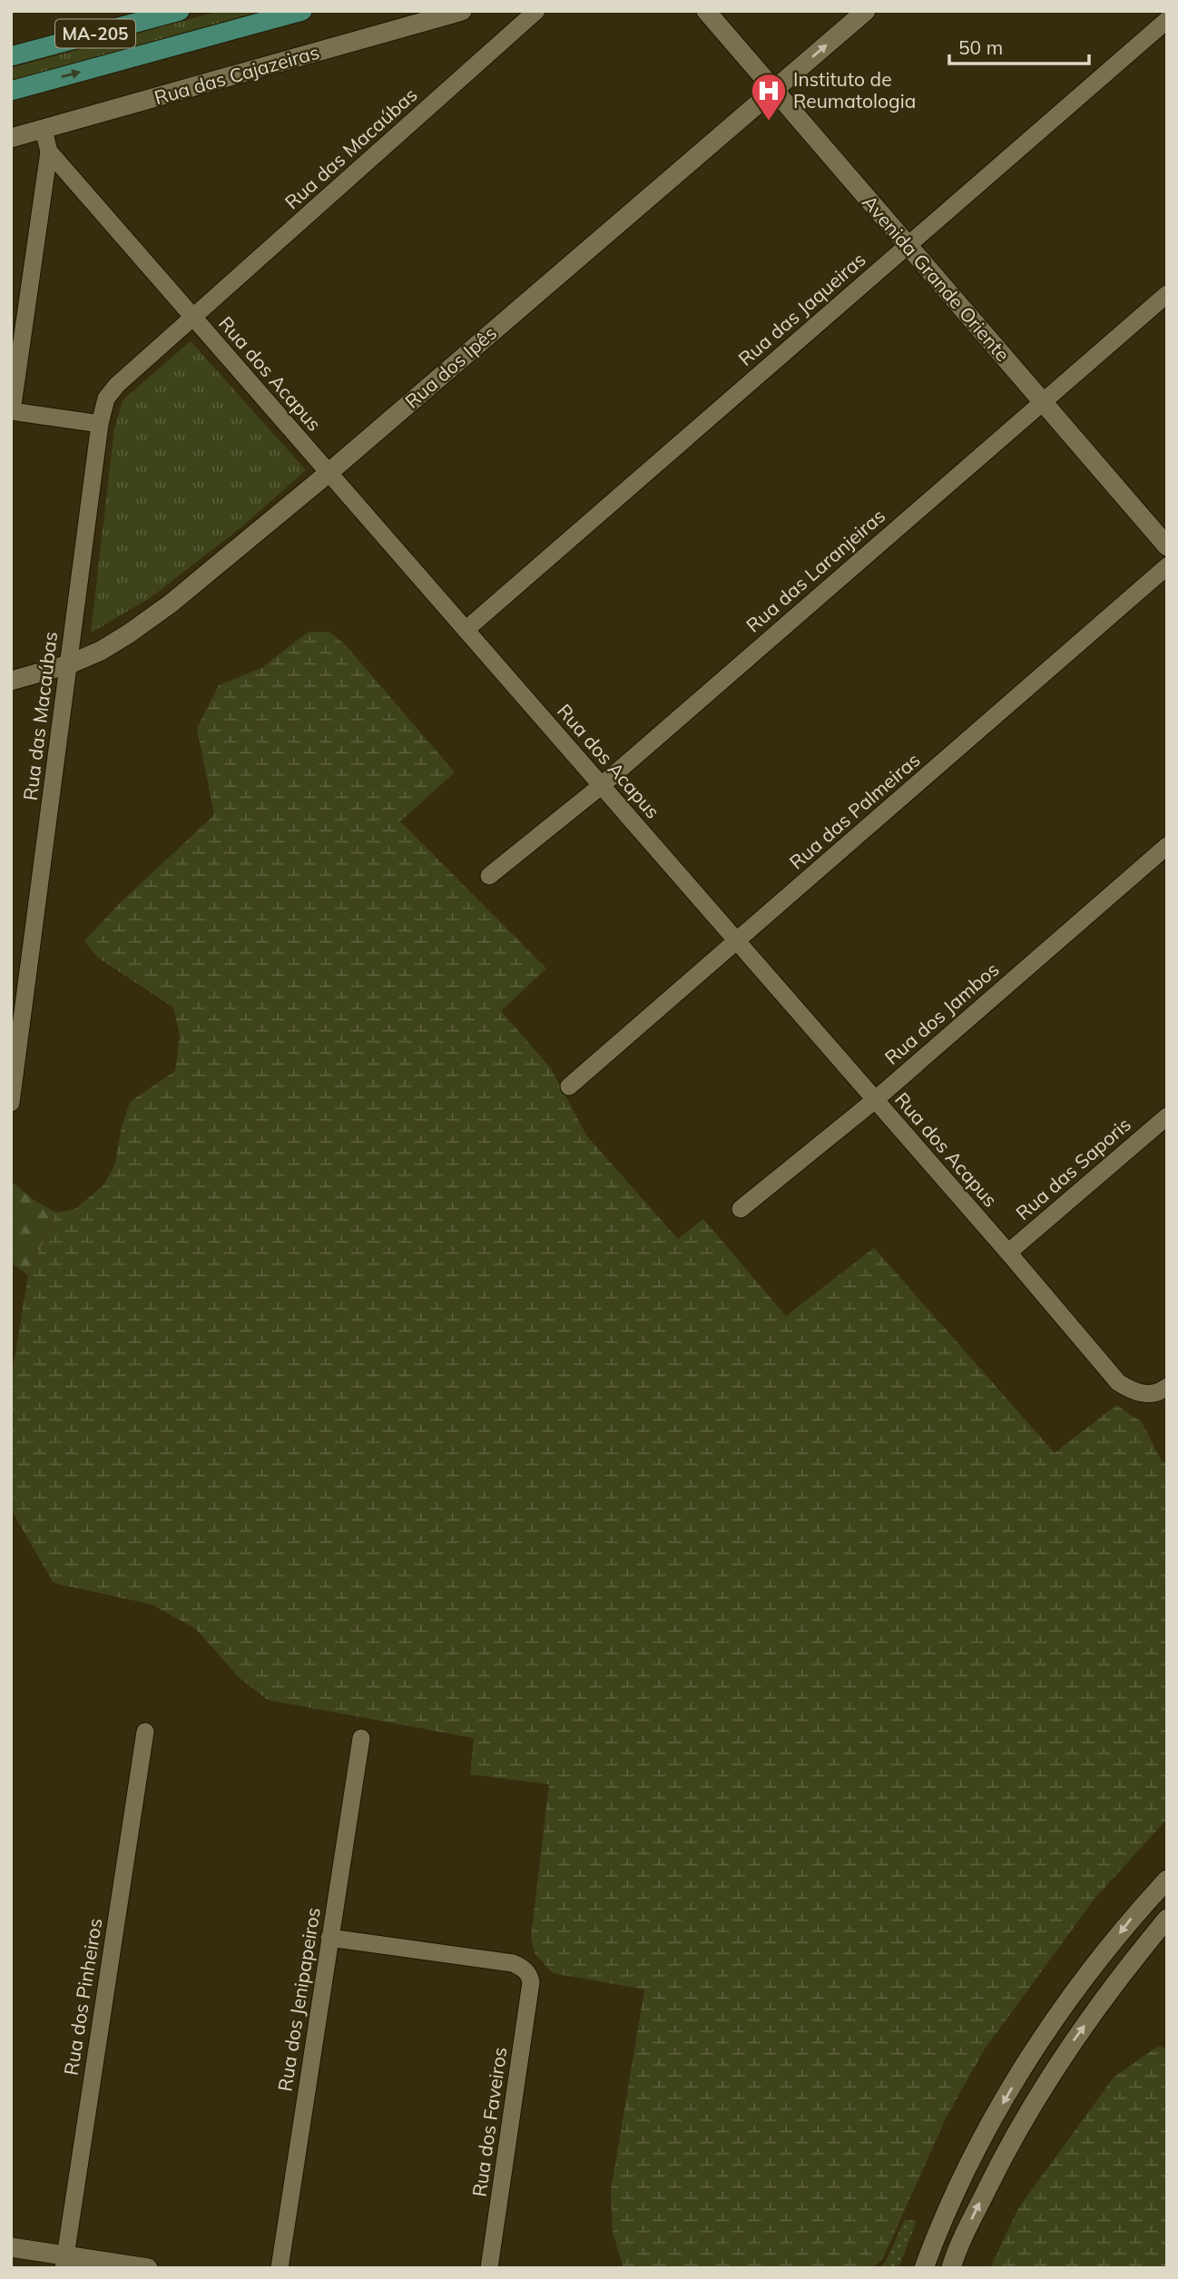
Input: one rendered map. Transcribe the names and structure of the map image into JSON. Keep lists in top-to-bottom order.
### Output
{
  "streets": {
    "main road": ["MA-205"],
    "street": [
      "Rua das Cajazeiras",
      "Rua das Macaúbas",
      "Avenida Grande Oriente",
      "Rua das Jaqueiras",
      "Rua dos Ipês",
      "Rua dos Acapus",
      "Rua das Laranjeiras",
      "Rua das Palmeiras",
      "Rua dos Jambos",
      "Rua das Saporis",
      "Rua dos Pinheiros",
      "Rua dos Jenipapeiros",
      "Rua dos Faveiros"
    ]
  },
  "crossings": [
    ["Rua das Cajazeiras", "Rua dos Acapus"],
    ["Rua das Macaúbas", "Rua dos Ipês"],
    ["Rua das Macaúbas", "Rua dos Acapus"],
    ["Avenida Grande Oriente", "Rua das Jaqueiras"],
    ["Avenida Grande Oriente", "Rua dos Ipês"],
    ["Avenida Grande Oriente", "Rua das Laranjeiras"],
    ["Rua das Jaqueiras", "Rua dos Acapus"],
    ["Rua dos Ipês", "Rua dos Acapus"],
    ["Rua dos Acapus", "Rua das Laranjeiras"],
    ["Rua dos Acapus", "Rua das Palmeiras"],
    ["Rua dos Acapus", "Rua dos Jambos"],
    ["Rua dos Acapus", "Rua das Saporis"],
    ["Rua dos Jenipapeiros", "Rua dos Faveiros"]
  ],
  "places": {
    "hospital": ["Instituto de Reumatologia"]
  },
  "scale_bar": "50 m"
}
